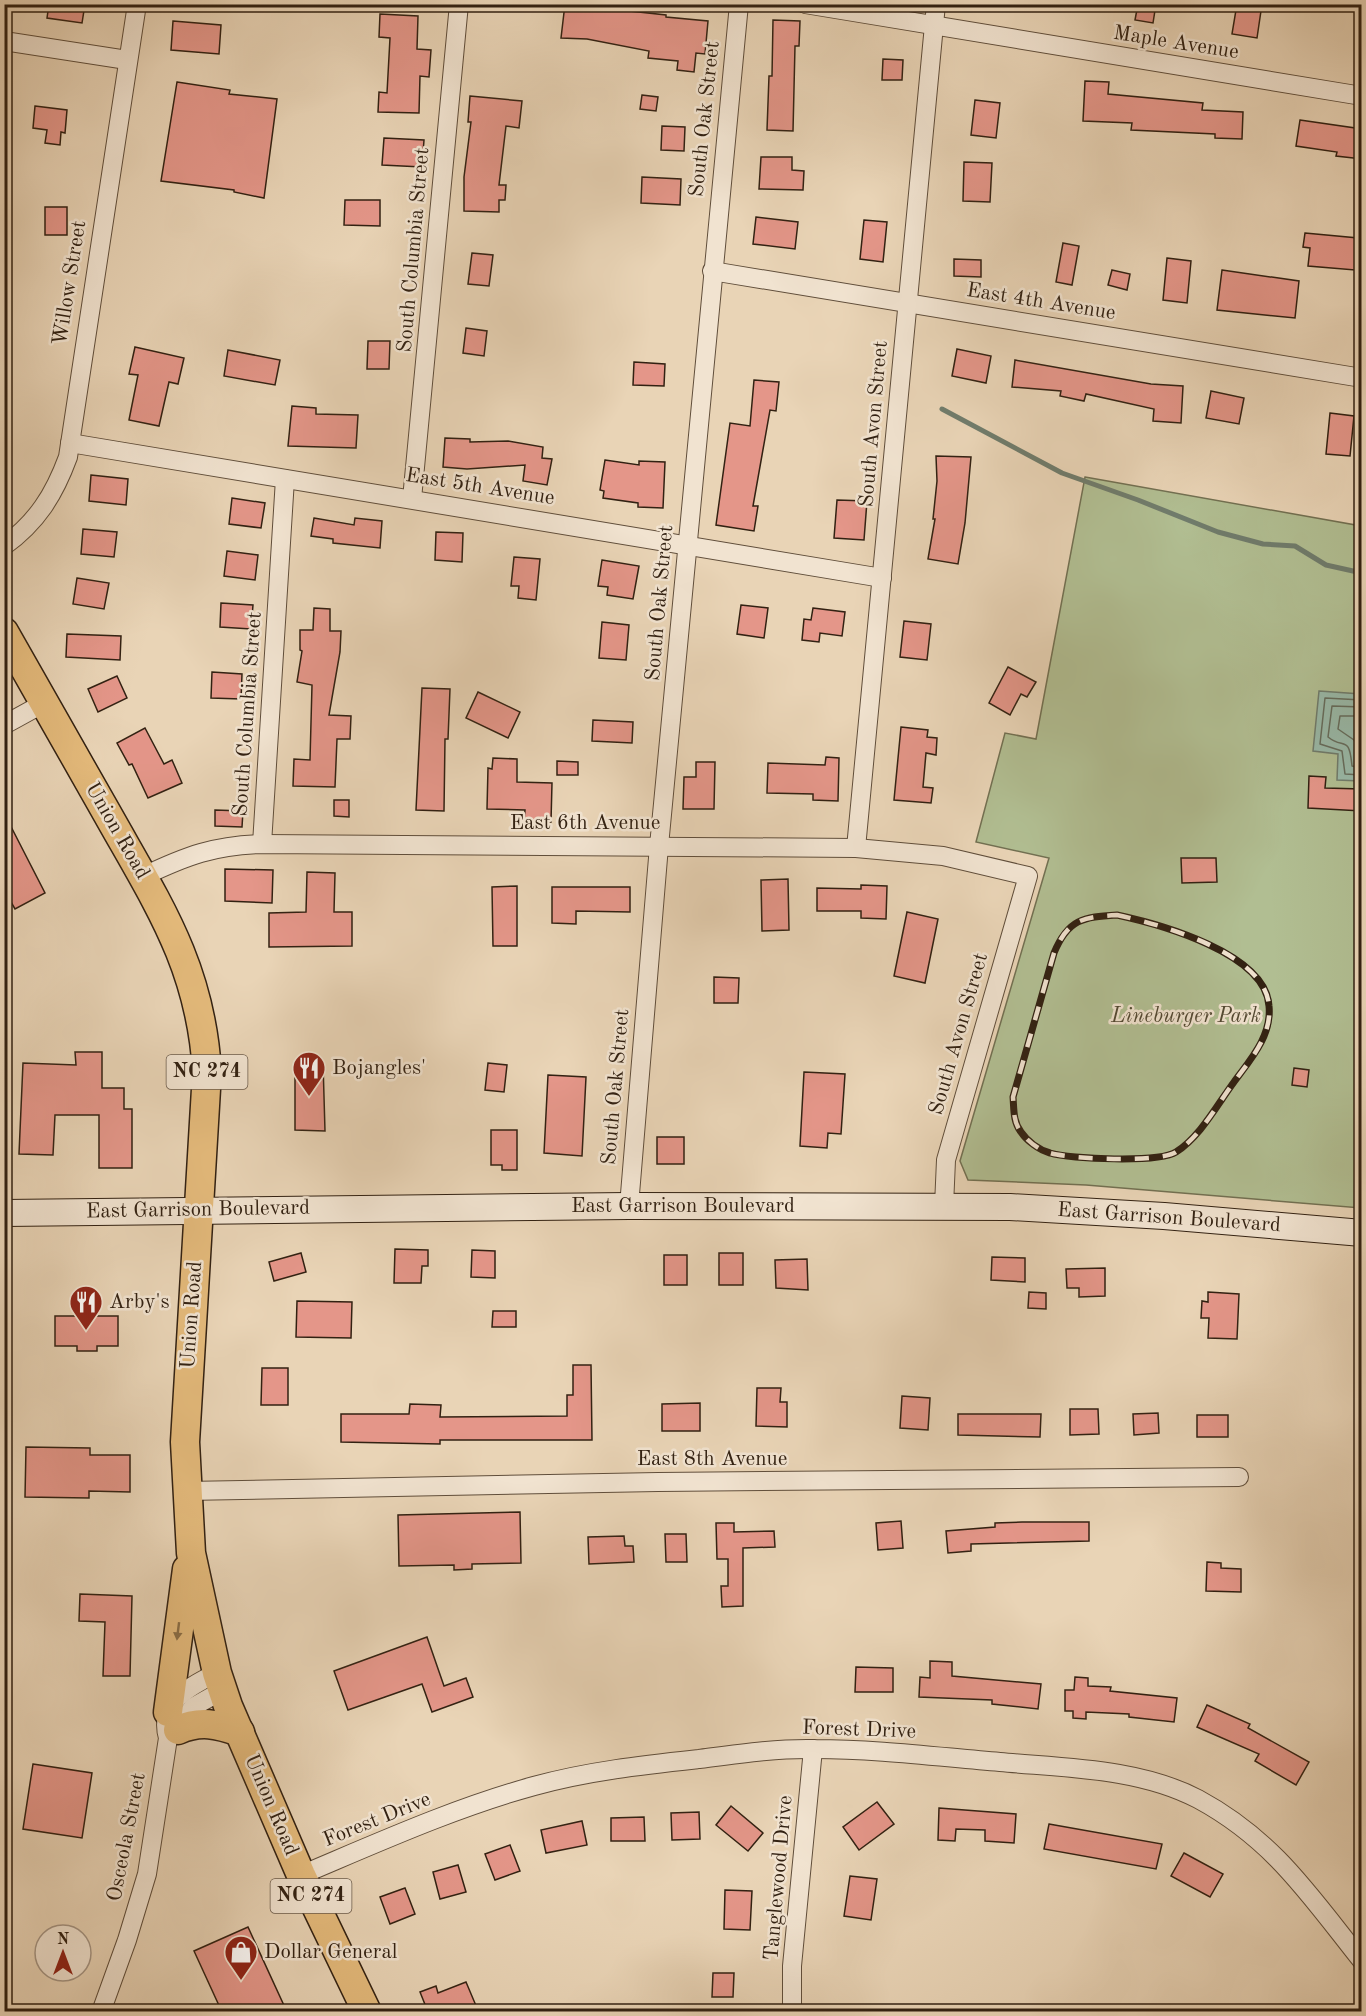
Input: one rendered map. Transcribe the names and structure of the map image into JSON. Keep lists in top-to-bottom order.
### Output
{
  "streets": {
    "main road": ["Union Road", "NC 274", "East Garrison Boulevard"],
    "street": [
      "Maple Avenue",
      "South Oak Street",
      "South Columbia Street",
      "Willow Street",
      "East 4th Avenue",
      "South Avon Street",
      "East 5th Avenue",
      "East 6th Avenue",
      "East 8th Avenue",
      "Forest Drive",
      "Osceola Street",
      "Tanglewood Drive"
    ]
  },
  "crossings": [
    ["Maple Avenue", "South Avon Street"],
    ["South Oak Street", "East 4th Avenue"],
    ["South Oak Street", "East 5th Avenue"],
    ["South Oak Street", "East 6th Avenue"],
    ["South Oak Street", "East Garrison Boulevard"],
    ["South Columbia Street", "East 5th Avenue"],
    ["South Columbia Street", "East 6th Avenue"],
    ["Willow Street", "East 5th Avenue"],
    ["East 4th Avenue", "South Avon Street"],
    ["South Avon Street", "East 5th Avenue"],
    ["South Avon Street", "East 6th Avenue"],
    ["South Avon Street", "East Garrison Boulevard"],
    ["East 6th Avenue", "Union Road"],
    ["Union Road", "East Garrison Boulevard"],
    ["Union Road", "East 8th Avenue"],
    ["Union Road", "Forest Drive"],
    ["Union Road", "Osceola Street"],
    ["Forest Drive", "Tanglewood Drive"]
  ],
  "parks": ["Lineburger Park"],
  "places": {
    "restaurant": ["Bojangles'", "Arby's"],
    "shop": ["Dollar General"]
  },
  "north": "top"
}
